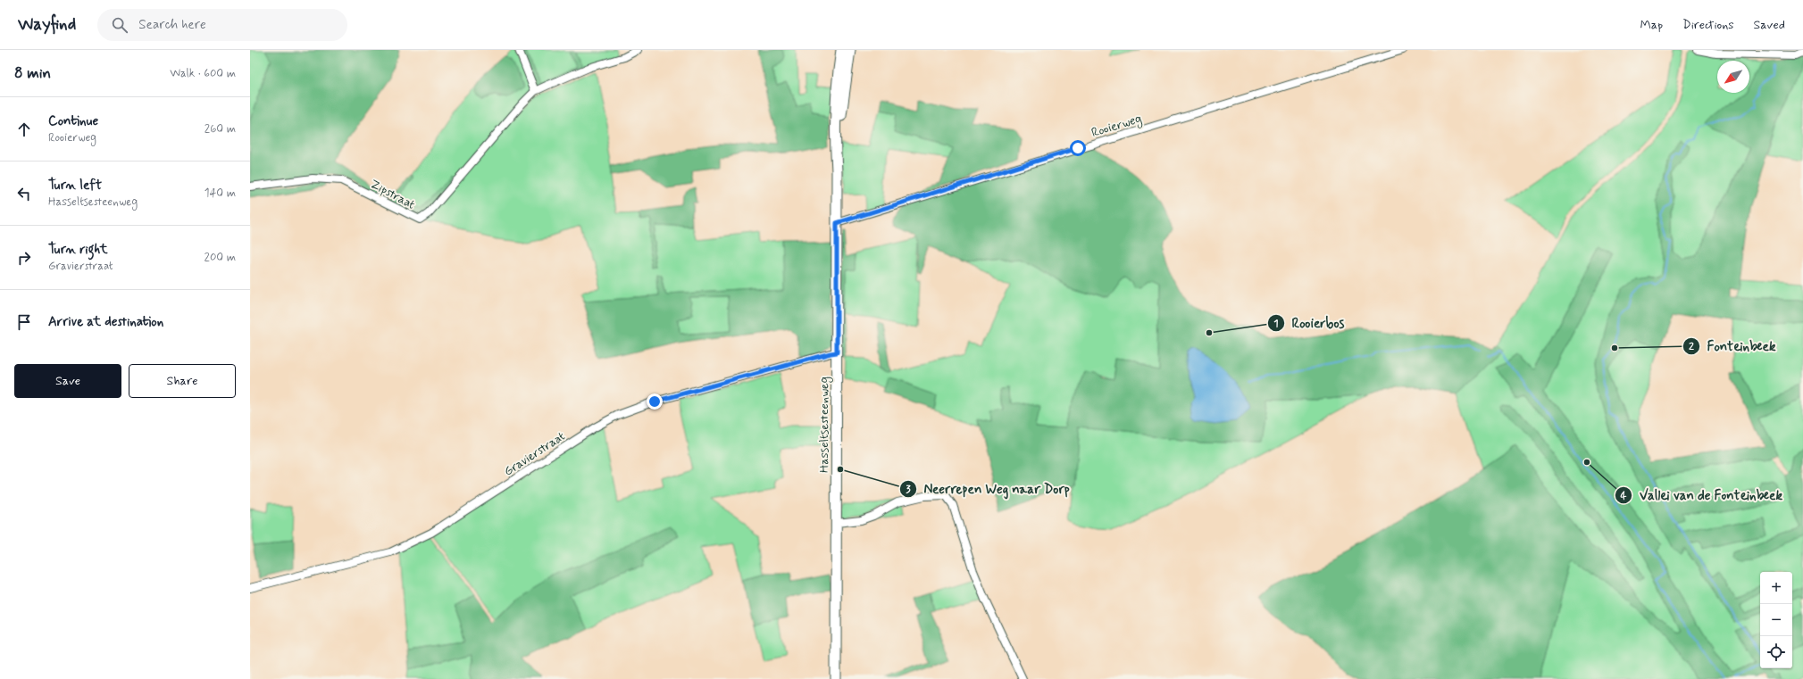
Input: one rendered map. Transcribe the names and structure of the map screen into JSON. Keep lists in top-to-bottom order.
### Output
{
  "streets": {
    "main road": ["Hasseltsesteenweg"],
    "street": ["Rooierweg", "Zipstraat", "Gravierstraat"]
  },
  "crossings": [
    ["Rooierweg", "Hasseltsesteenweg"],
    ["Hasseltsesteenweg", "Gravierstraat"]
  ],
  "places": [
    "Rooierbos",
    "Fonteinbeek",
    "Vallei van de Fonteinbeek",
    "Neerrepen Weg naar Dorp"
  ],
  "north": "bottom left",
  "page": {
    "header": "Wayfind",
    "search": "Search here",
    "nav": ["Map", "Directions", "Saved"],
    "heading": ["8 min", "Walk · 600 m"],
    "list": [
      ["Continue", "Rooierweg", "260 m"],
      ["Turn left", "Hasseltsesteenweg", "140 m"],
      ["Turn right", "Gravierstraat", "200 m"],
      "Arrive at destination"
    ],
    "buttons": ["Save", "Share"],
    "map_buttons": ["+", "−"]
  }
}
